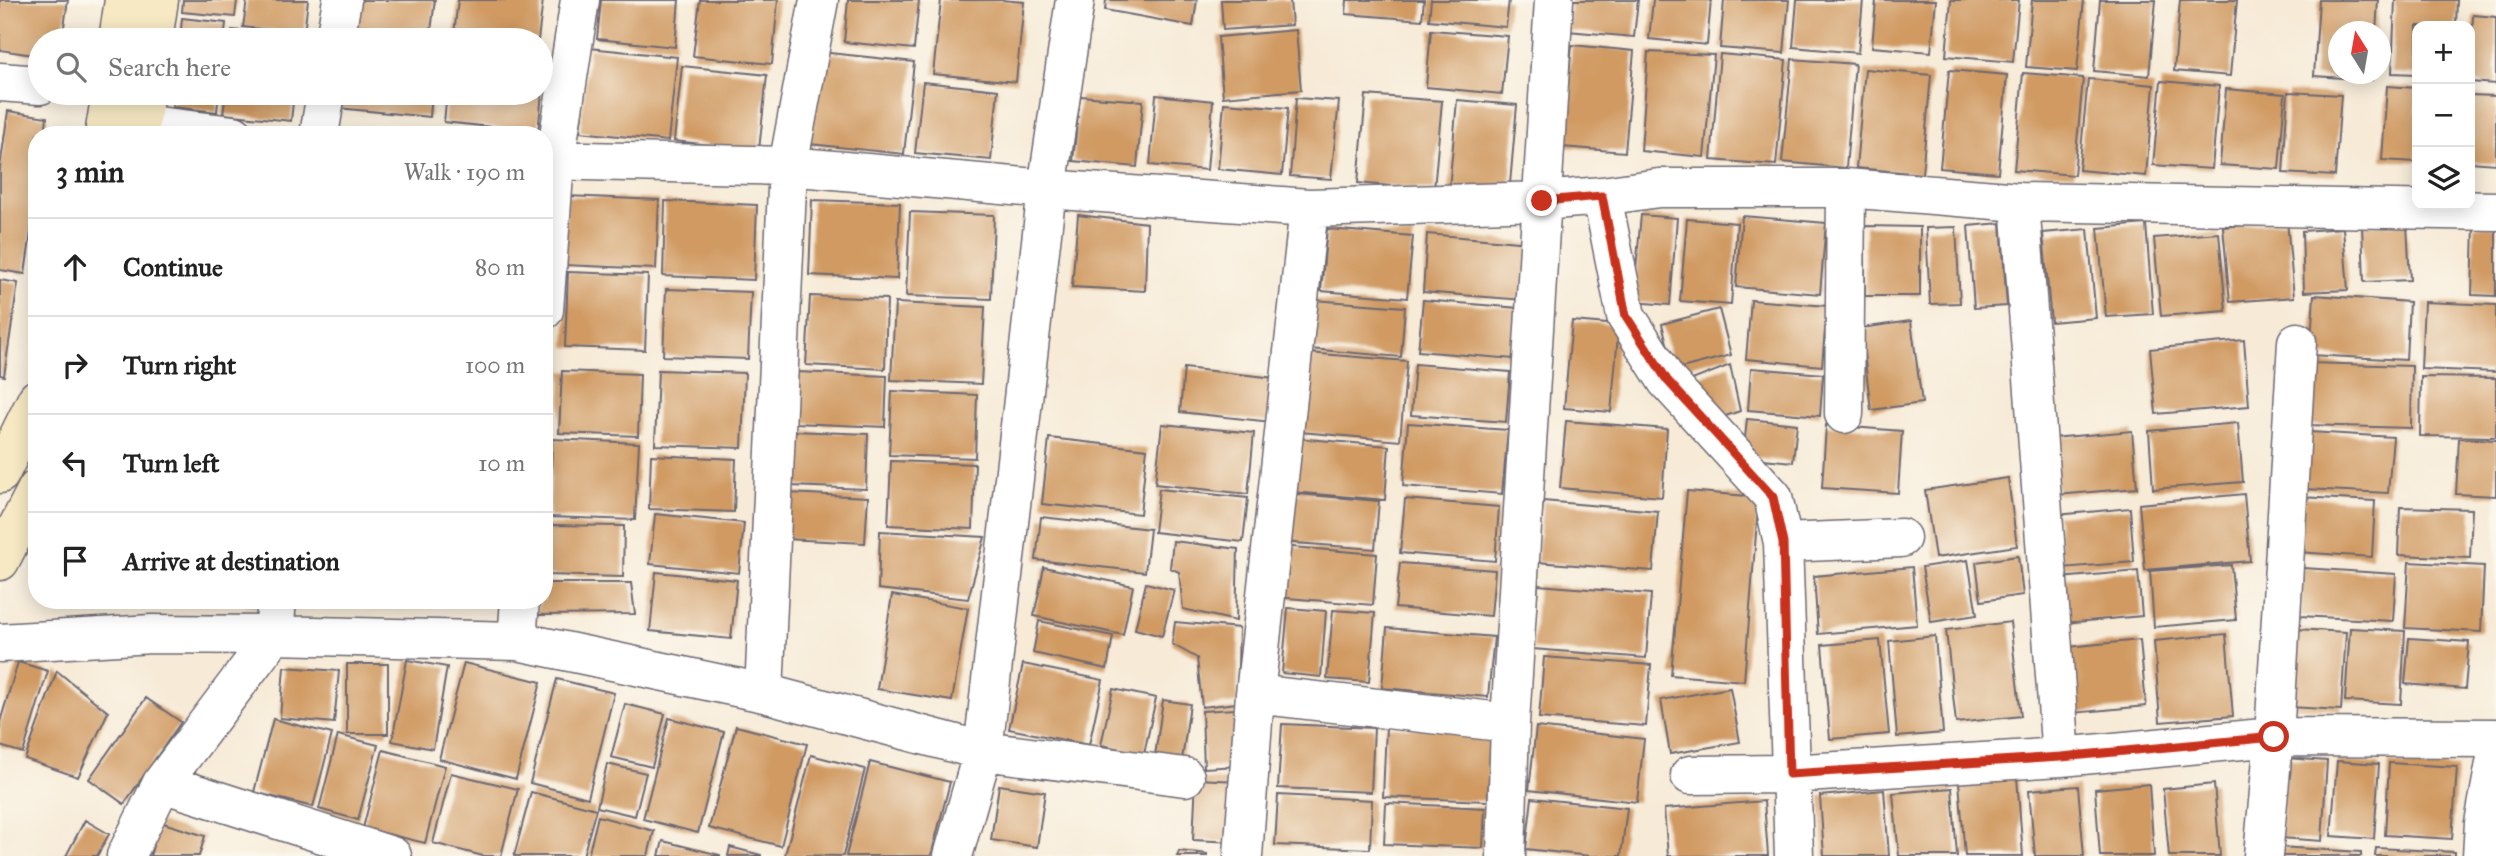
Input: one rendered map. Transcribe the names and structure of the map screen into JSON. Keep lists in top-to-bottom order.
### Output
{
  "north": "top",
  "page": {
    "map_buttons": ["+", "−"],
    "search": "Search here",
    "heading": ["3 min", "Walk · 190 m"],
    "list": [
      ["Continue", "80 m"],
      ["Turn right", "100 m"],
      ["Turn left", "10 m"],
      "Arrive at destination"
    ]
  }
}
